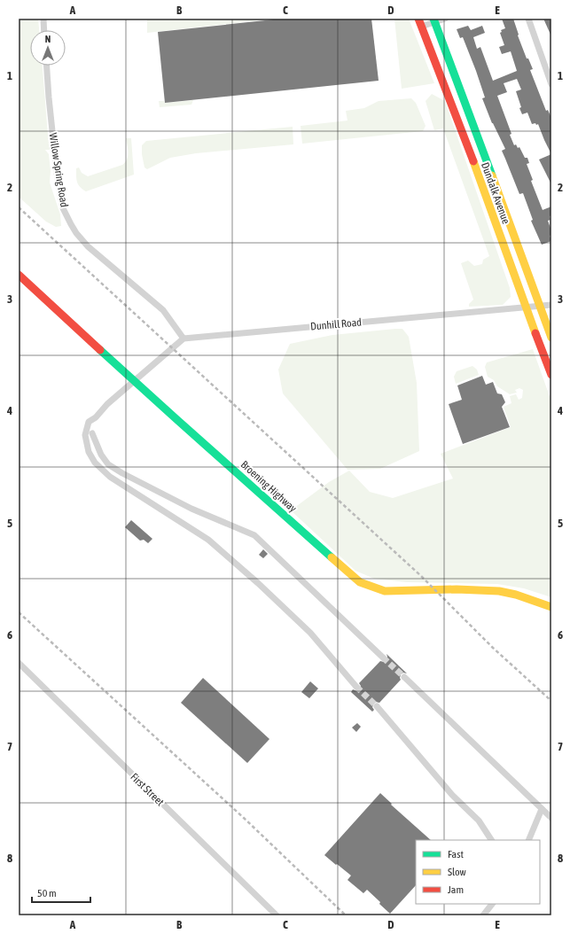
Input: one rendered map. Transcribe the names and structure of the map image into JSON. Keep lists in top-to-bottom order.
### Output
{
  "streets": {
    "main road": ["Dundalk Avenue", "Broening Highway"],
    "street": ["Willow Spring Road", "Dunhill Road", "First Street"]
  },
  "crossings": [
    ["Willow Spring Road", "Dunhill Road"],
    ["Dundalk Avenue", "Dunhill Road"]
  ],
  "legend": ["Fast", "Slow", "Jam"],
  "scale_bar": "50 m",
  "north": "top",
  "grid": {
    "columns": [
      "A",
      "B",
      "C",
      "D",
      "E"
    ],
    "rows": [
      "1",
      "2",
      "3",
      "4",
      "5",
      "6",
      "7",
      "8"
    ]
  }
}
